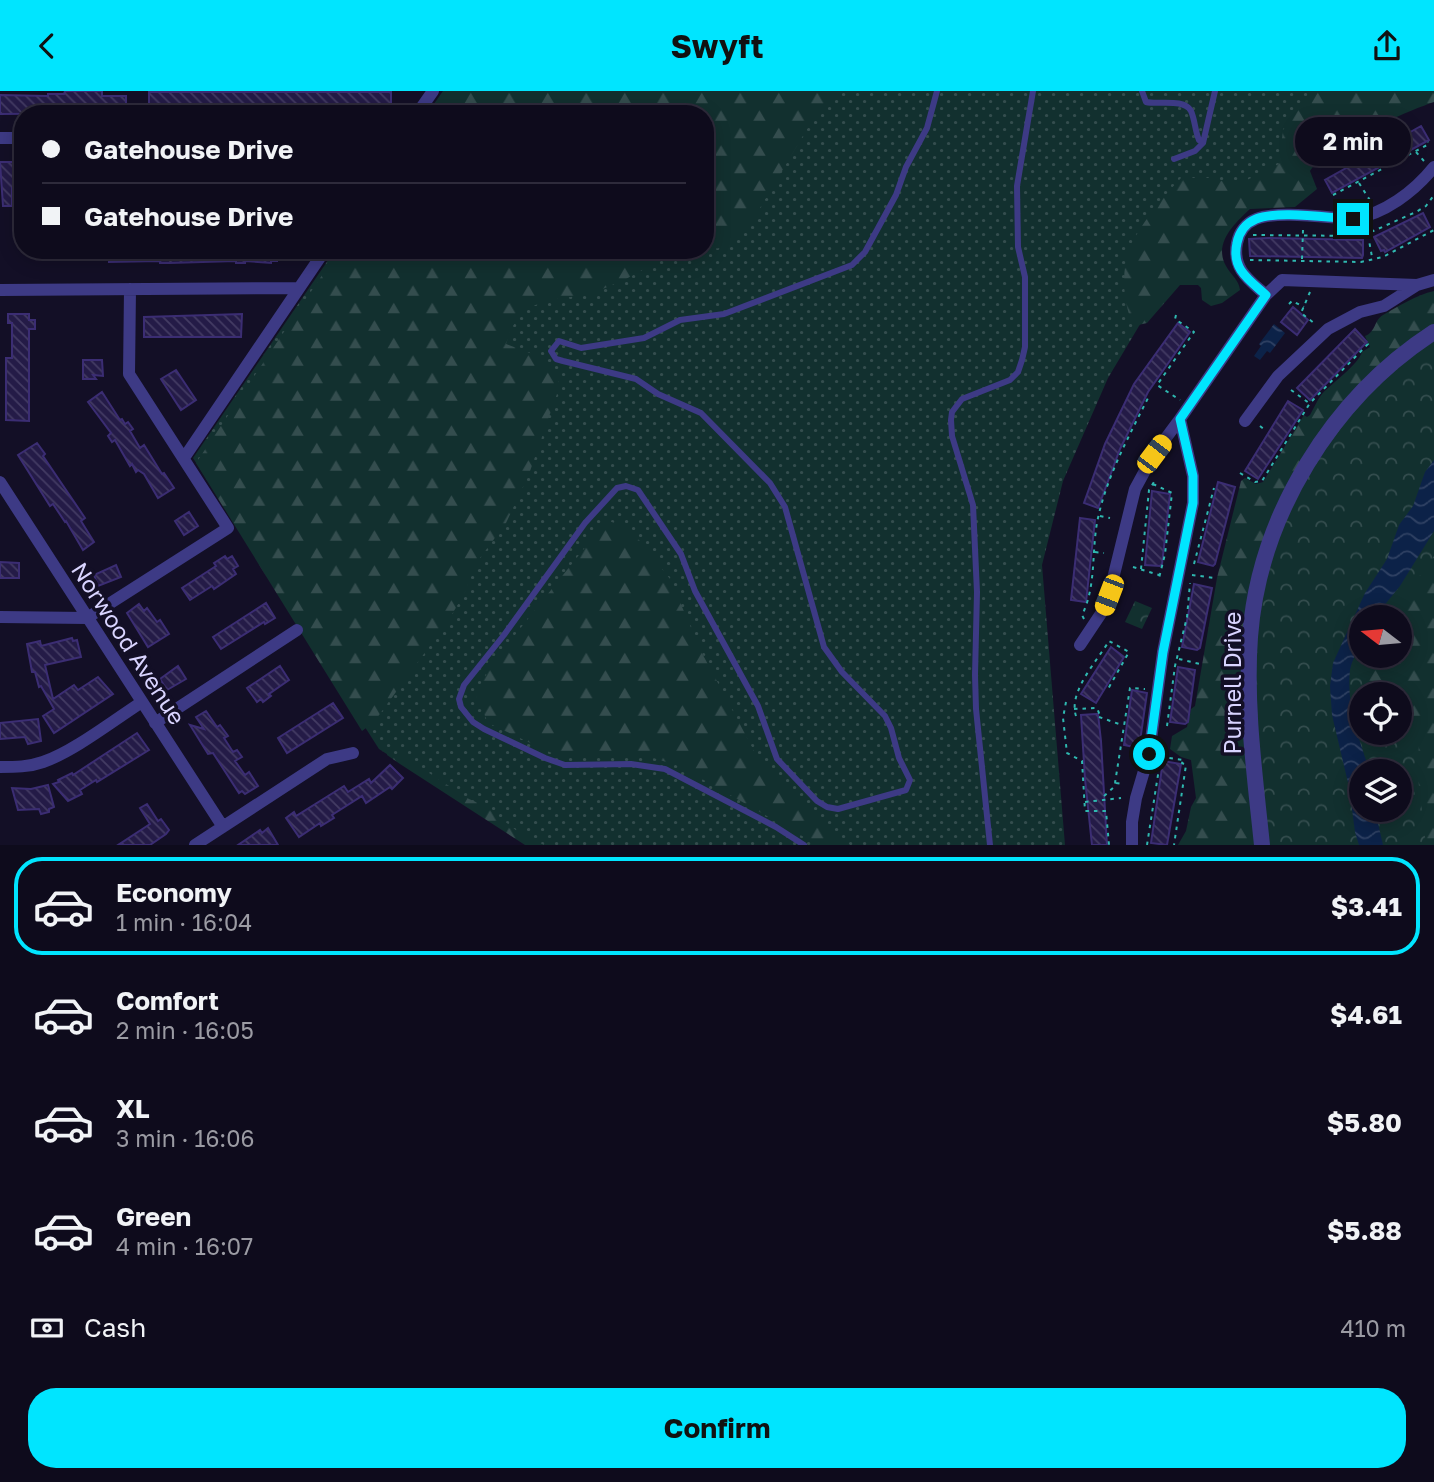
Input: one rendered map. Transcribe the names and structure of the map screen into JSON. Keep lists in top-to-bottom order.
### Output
{
  "streets": {
    "street": ["Norwood Avenue", "Purnell Drive"]
  },
  "north": "left",
  "page": {
    "header": "Swyft",
    "banner": ["Gatehouse Drive", "Gatehouse Drive"],
    "bubble": "2 min",
    "list": [
      {
        "name": "Economy",
        "note": "1 min · 16:04",
        "value": "$3.41"
      },
      {
        "name": "Comfort",
        "note": "2 min · 16:05",
        "value": "$4.61"
      },
      {
        "name": "XL",
        "note": "3 min · 16:06",
        "value": "$5.80"
      },
      {
        "name": "Green",
        "note": "4 min · 16:07",
        "value": "$5.88"
      }
    ],
    "pay": ["Cash", "410 m"],
    "buttons": "Confirm"
  }
}
